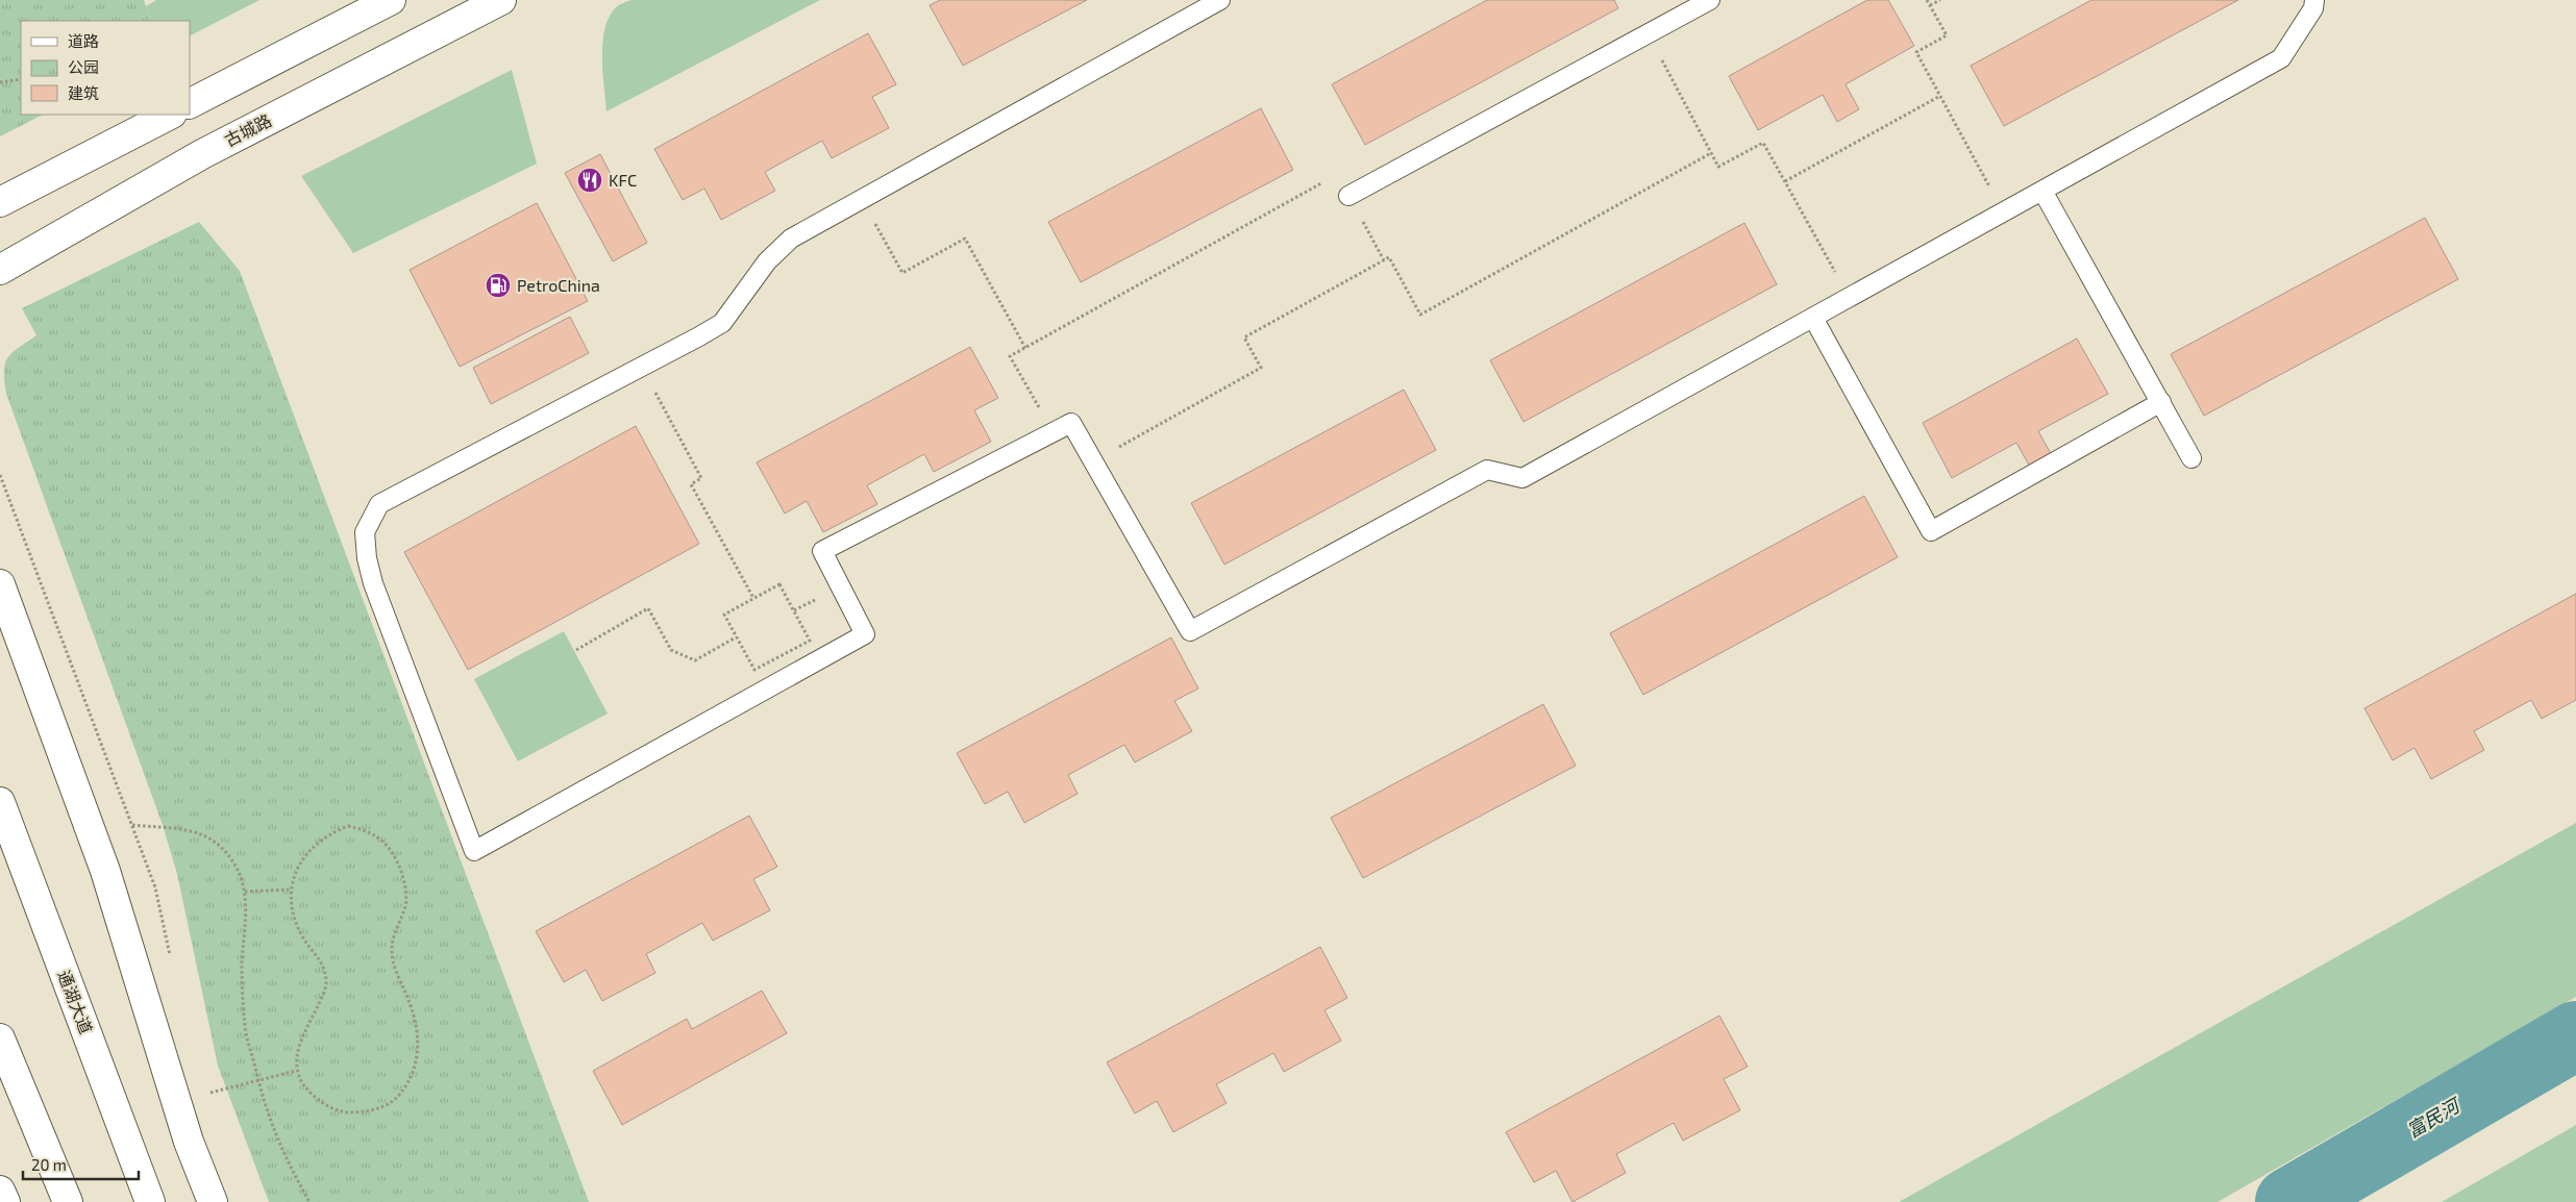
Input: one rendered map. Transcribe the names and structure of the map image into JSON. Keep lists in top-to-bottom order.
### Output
{
  "streets": {
    "main road": ["古城路", "通湖大道"]
  },
  "water": ["富民河"],
  "places": {
    "restaurant": ["KFC"],
    "fuel station": ["PetroChina"]
  },
  "legend": ["道路", "公园", "建筑"],
  "scale_bar": "20 m"
}
